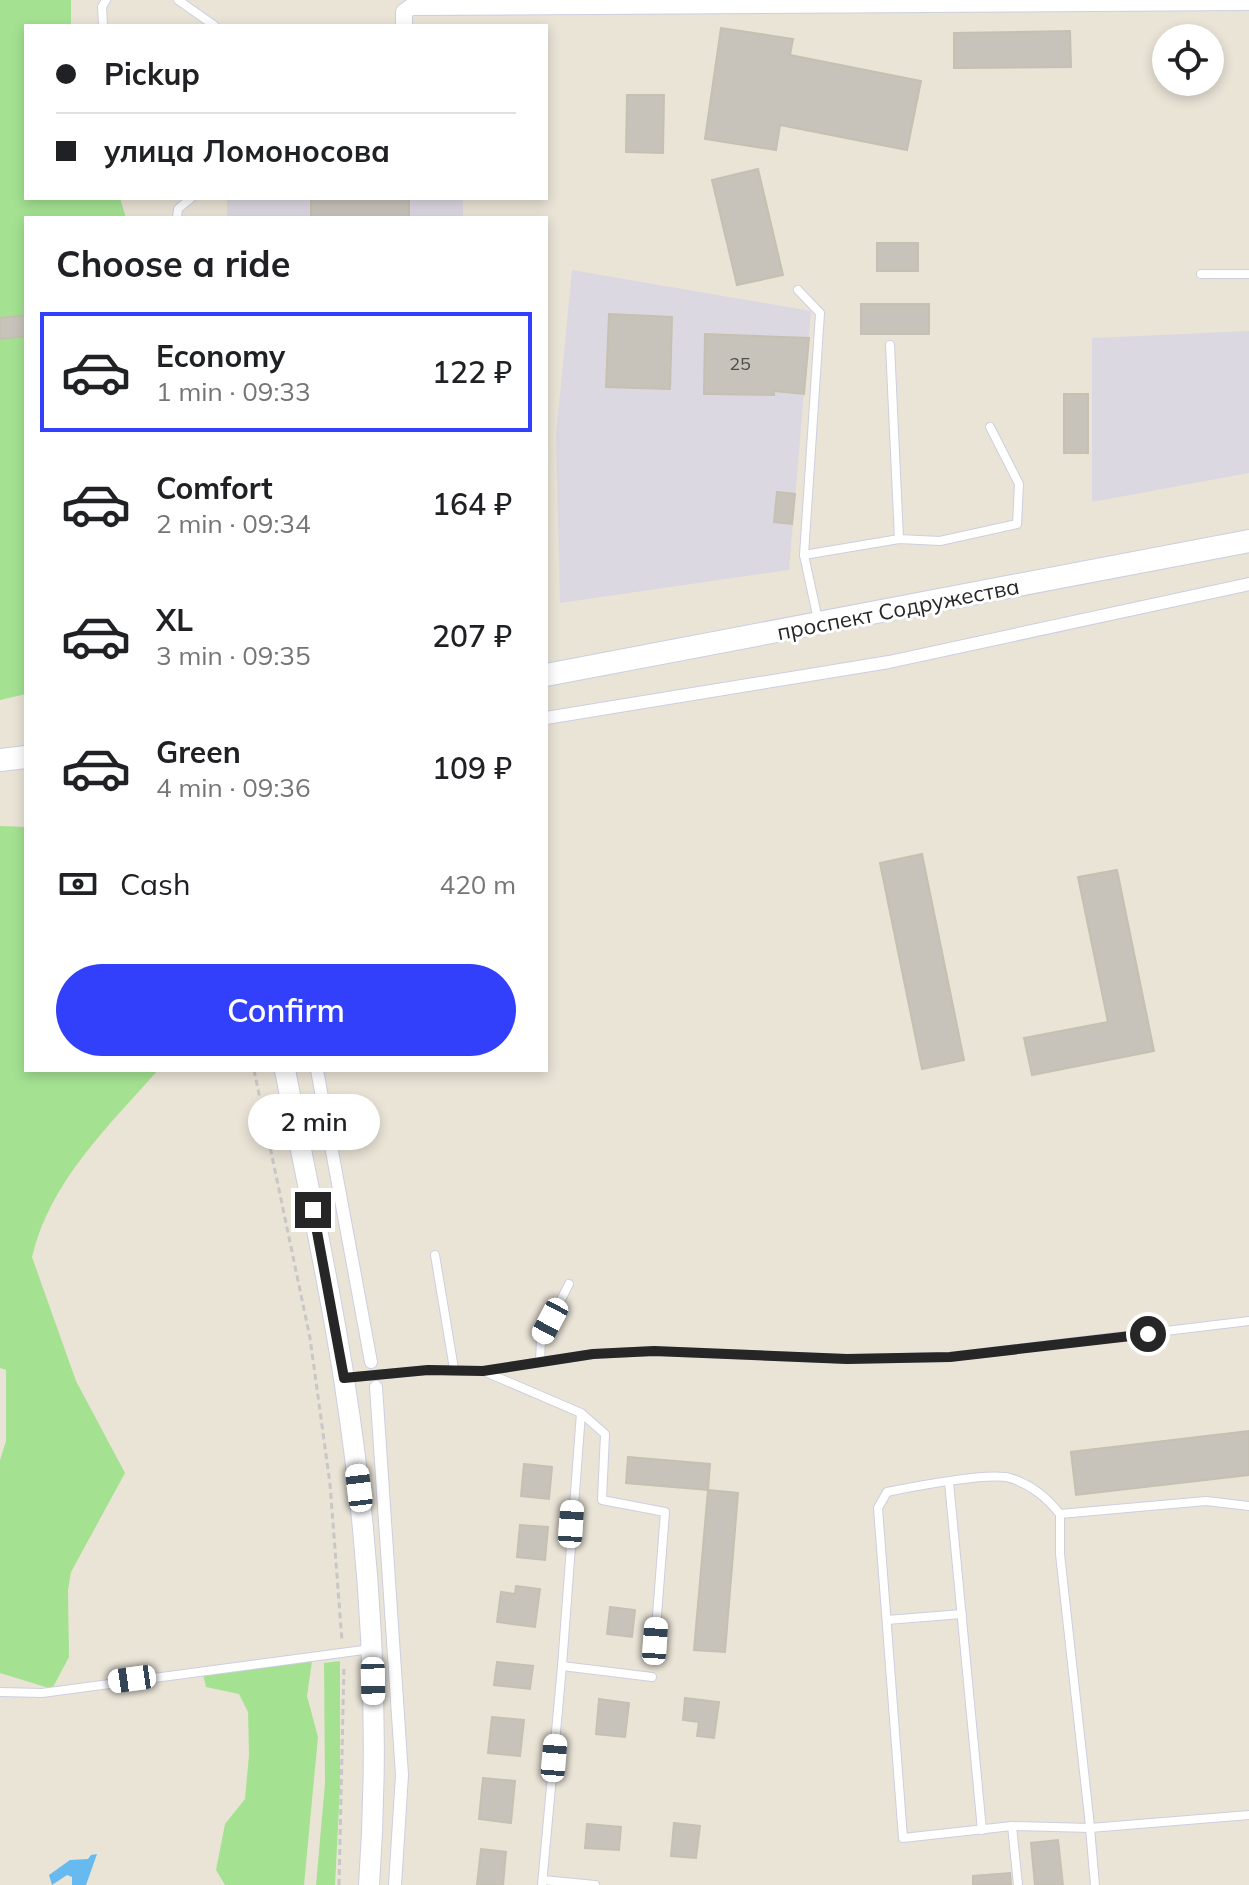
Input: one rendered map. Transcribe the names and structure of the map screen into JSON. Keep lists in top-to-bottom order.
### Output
{
  "streets": {
    "main road": ["проспект Содружества"]
  },
  "house_numbers": ["25"],
  "page": {
    "banner": ["Pickup", "улица Ломоносова"],
    "heading": "Choose a ride",
    "list": [
      {
        "name": "Economy",
        "note": "1 min · 09:33",
        "value": "122 ₽"
      },
      {
        "name": "Comfort",
        "note": "2 min · 09:34",
        "value": "164 ₽"
      },
      {
        "name": "XL",
        "note": "3 min · 09:35",
        "value": "207 ₽"
      },
      {
        "name": "Green",
        "note": "4 min · 09:36",
        "value": "109 ₽"
      }
    ],
    "pay": ["Cash", "420 m"],
    "buttons": "Confirm",
    "bubble": "2 min"
  }
}
